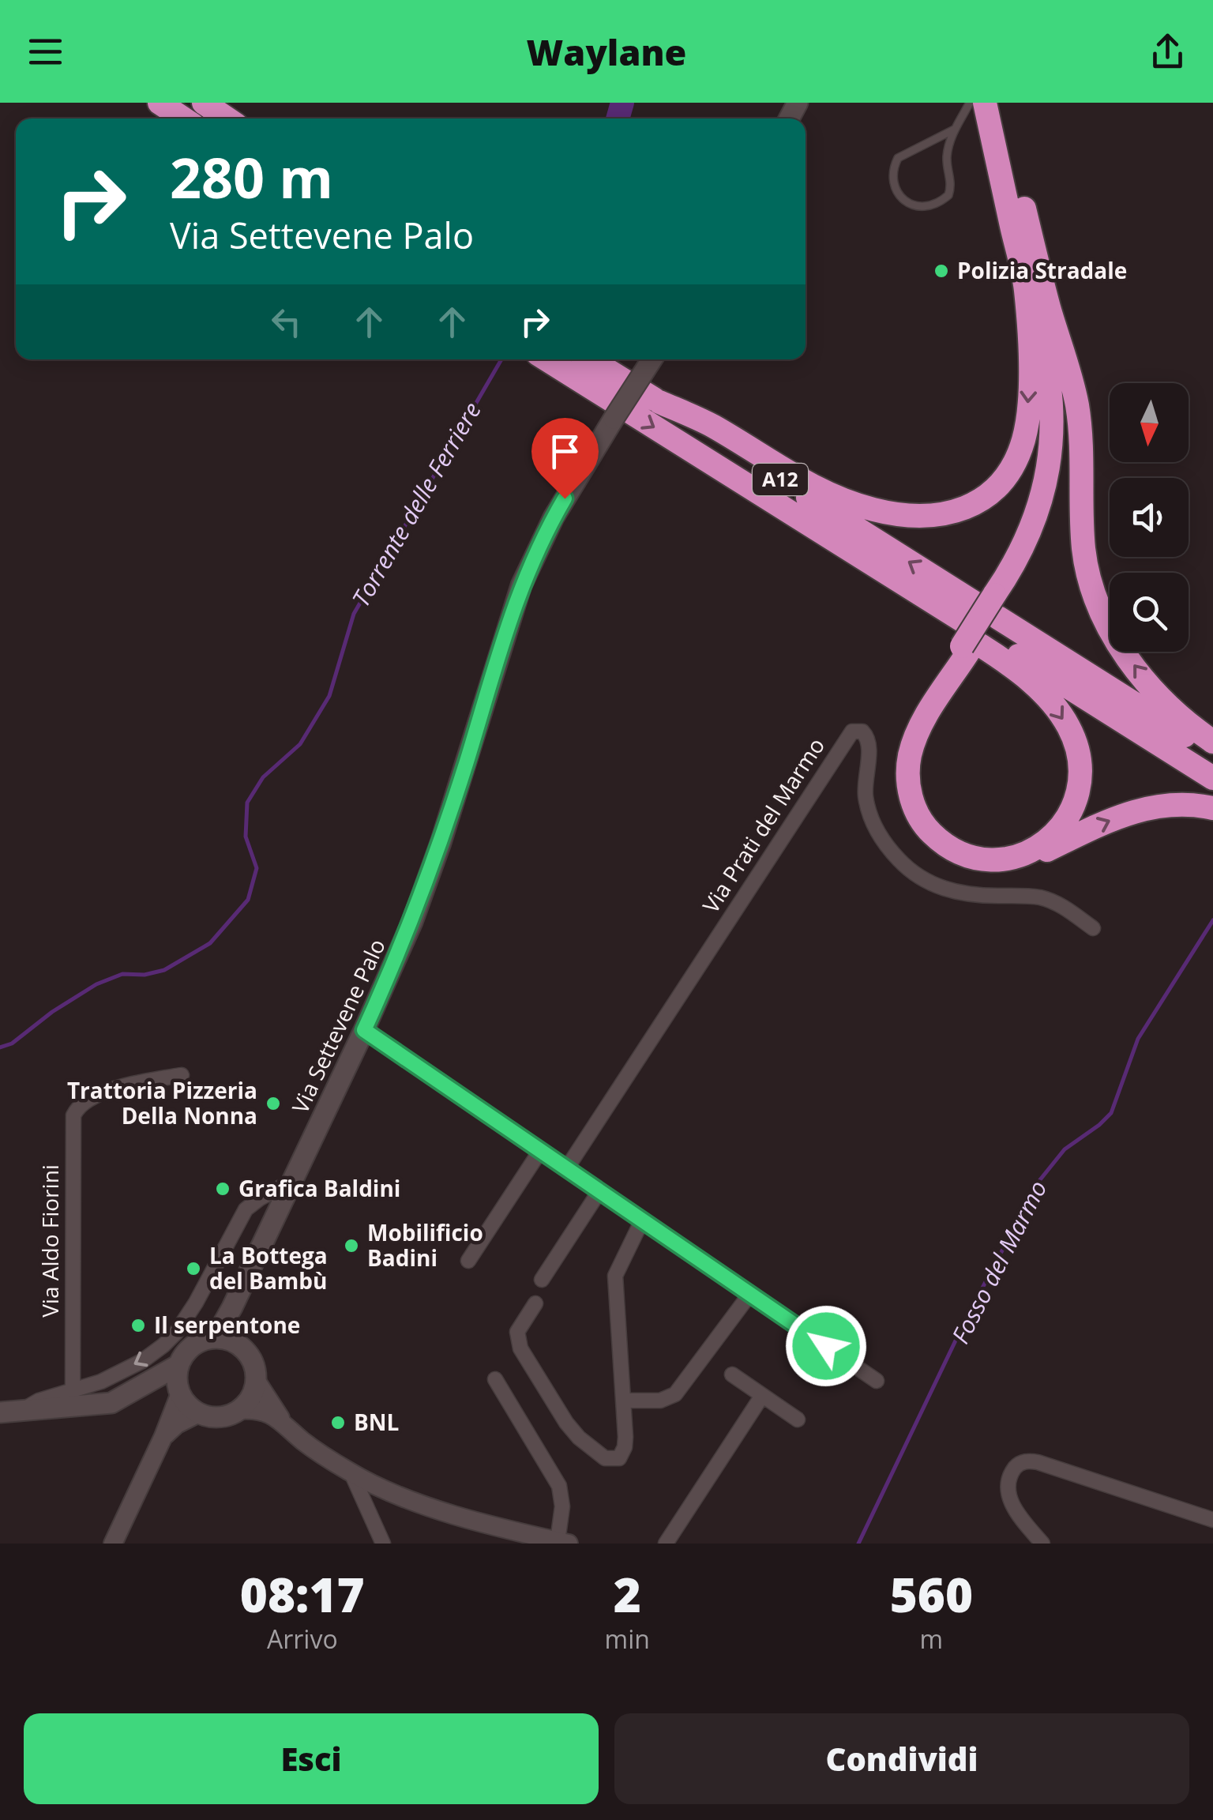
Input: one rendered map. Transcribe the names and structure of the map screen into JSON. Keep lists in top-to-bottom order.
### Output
{
  "streets": {
    "highway": ["A12"],
    "main road": ["Via Settevene Palo"],
    "street": ["Via Prati del Marmo", "Via Aldo Fiorini"]
  },
  "water": ["Torrente delle Ferriere", "Fosso del Marmo"],
  "places": [
    "Polizia Stradale",
    "Trattoria Pizzeria Della Nonna",
    "Grafica Baldini",
    "Mobilificio Badini",
    "La Bottega del Bambù",
    "Il serpentone",
    "BNL"
  ],
  "north": "bottom",
  "page": {
    "header": "Waylane",
    "turn": ["280 m", "Via Settevene Palo"],
    "eta": [
      "08:17",
      "Arrivo",
      "2",
      "min",
      "560",
      "m"
    ],
    "buttons": ["Esci", "Condividi"]
  }
}
